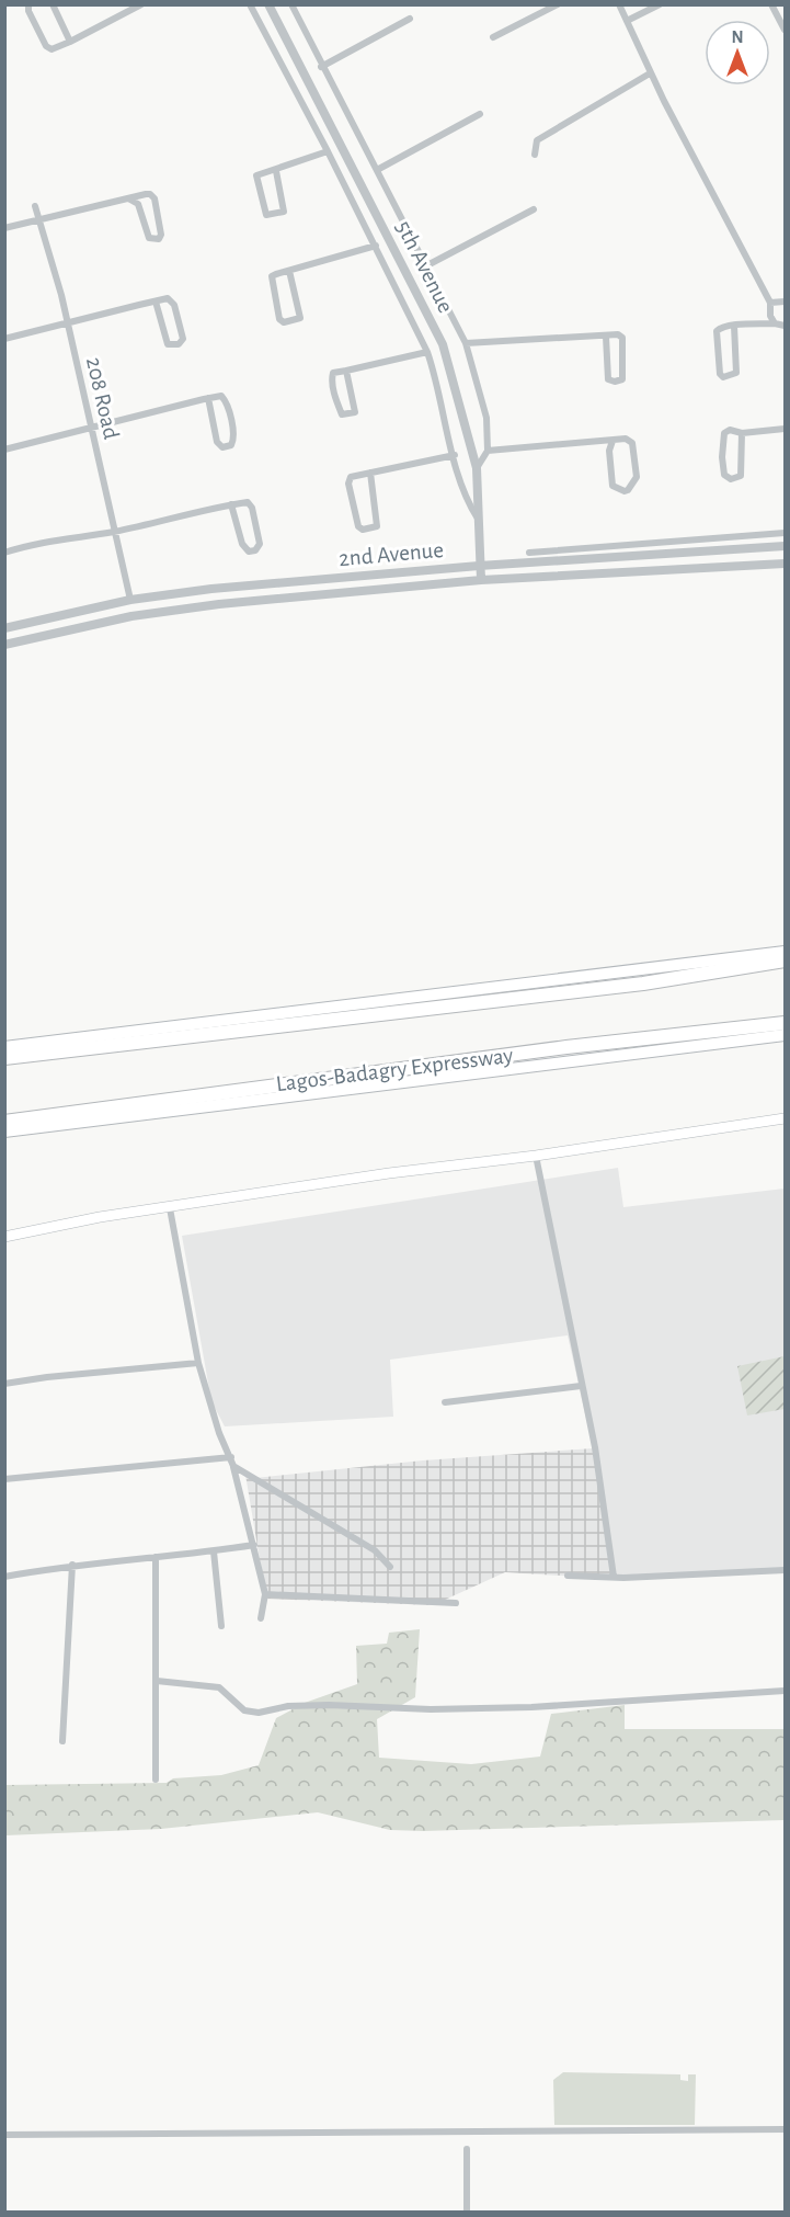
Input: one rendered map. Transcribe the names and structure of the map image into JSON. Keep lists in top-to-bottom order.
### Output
{
  "streets": {
    "highway": ["Lagos-Badagry Expressway"],
    "street": ["5th Avenue", "208 Road", "2nd Avenue"]
  },
  "crossings": [
    ["5th Avenue", "2nd Avenue"],
    ["208 Road", "2nd Avenue"]
  ],
  "north": "top"
}
